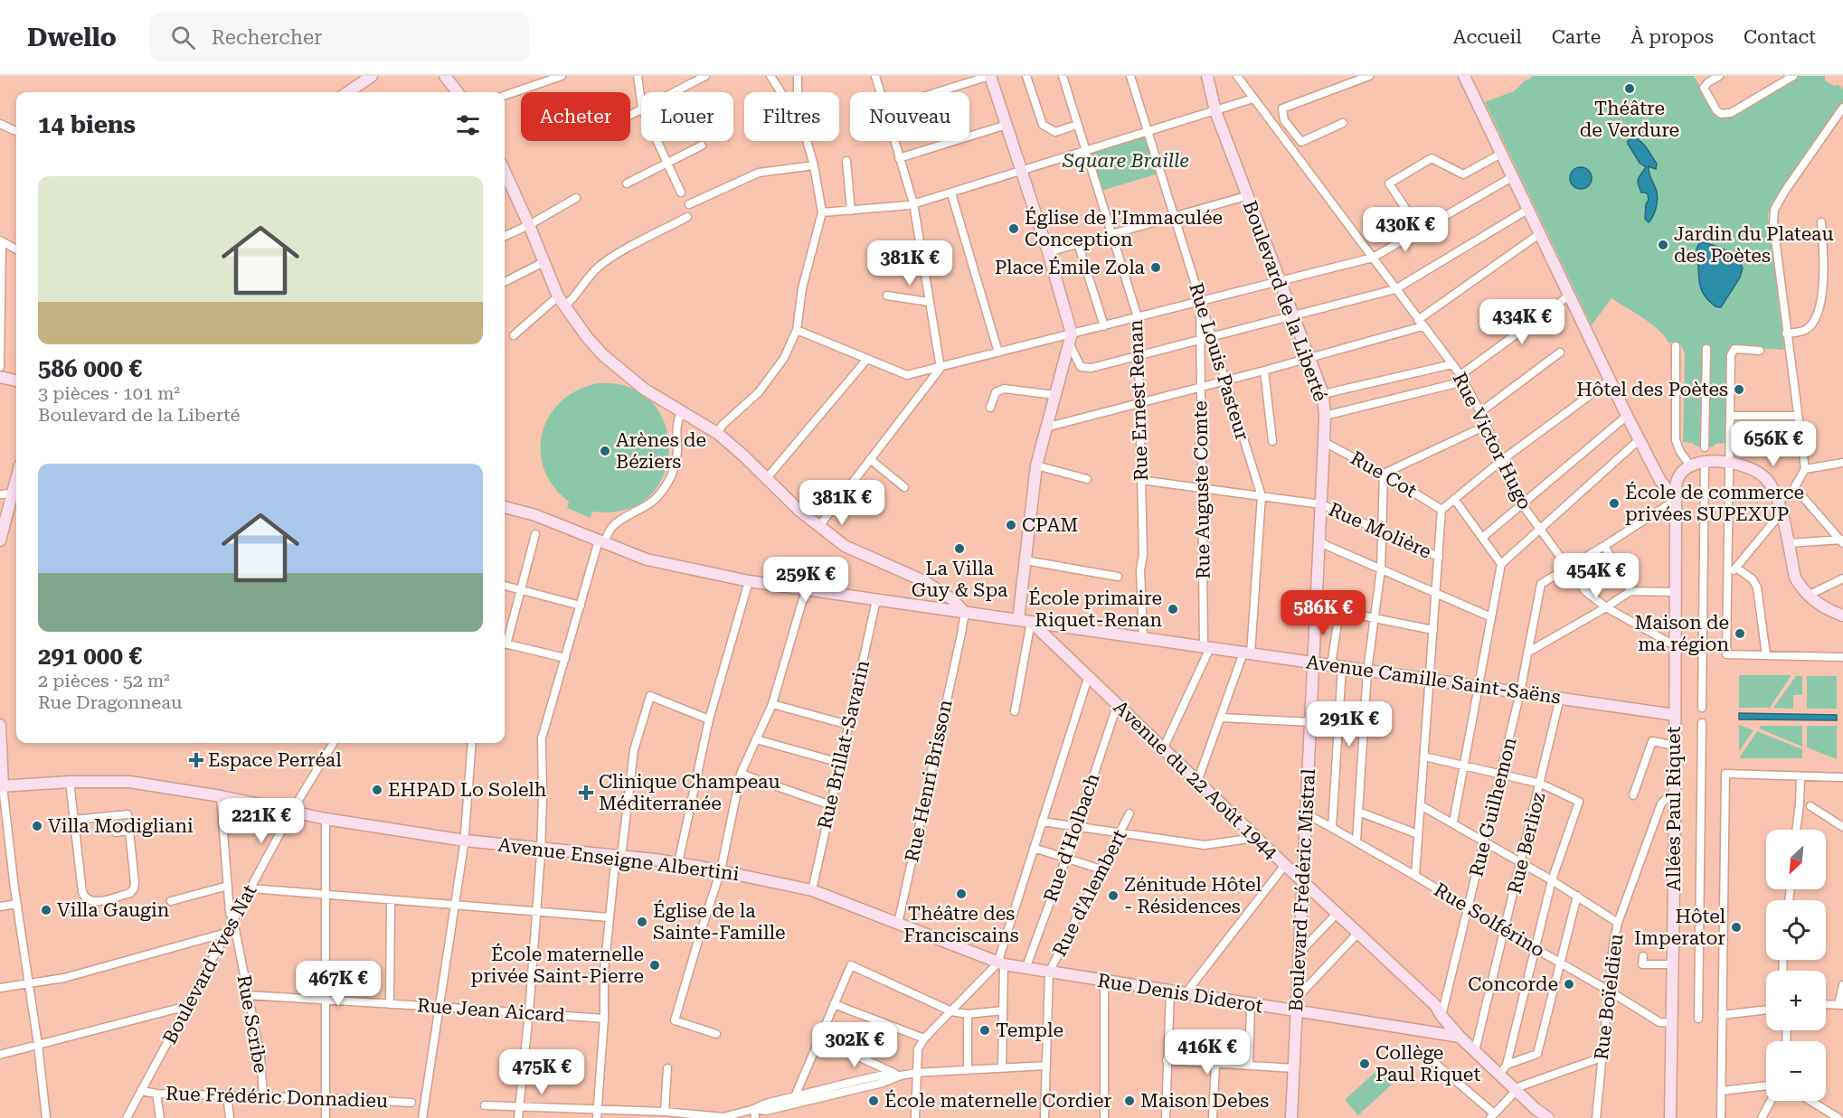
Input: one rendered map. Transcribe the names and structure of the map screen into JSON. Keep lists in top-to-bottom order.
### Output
{
  "streets": {
    "main road": [
      "Boulevard de la Liberté",
      "Avenue Camille Saint-Saëns",
      "Avenue du 22 Août 1944",
      "Allées Paul Riquet",
      "Avenue Enseigne Albertini",
      "Boulevard Frédéric Mistral",
      "Rue Denis Diderot"
    ],
    "street": [
      "Rue Louis Pasteur",
      "Rue Ernest Renan",
      "Rue Victor Hugo",
      "Rue Cot",
      "Rue Auguste Comte",
      "Rue Molière",
      "Rue Brillat-Savarin",
      "Rue Henri Brisson",
      "Rue Guilhemon",
      "Rue d'Holbach",
      "Rue Berlioz",
      "Rue d'Alembert",
      "Rue Solférino",
      "Boulevard Yves Nat",
      "Rue Boïeldieu",
      "Rue Jean Aicard",
      "Rue Scribe",
      "Rue Frédéric Donnadieu"
    ]
  },
  "crossings": [
    ["Boulevard de la Liberté", "Rue Cot"],
    ["Boulevard de la Liberté", "Rue Molière"],
    ["Boulevard de la Liberté", "Avenue Camille Saint-Saëns"],
    ["Boulevard de la Liberté", "Boulevard Frédéric Mistral"],
    ["Rue Louis Pasteur", "Rue Auguste Comte"],
    ["Rue Louis Pasteur", "Rue Molière"],
    ["Rue Louis Pasteur", "Avenue Camille Saint-Saëns"],
    ["Rue Louis Pasteur", "Avenue du 22 Août 1944"],
    ["Rue Ernest Renan", "Rue Molière"],
    ["Rue Ernest Renan", "Avenue Camille Saint-Saëns"],
    ["Rue Victor Hugo", "Rue Guilhemon"],
    ["Rue Victor Hugo", "Allées Paul Riquet"],
    ["Rue Auguste Comte", "Rue Molière"],
    ["Rue Auguste Comte", "Avenue Camille Saint-Saëns"],
    ["Avenue Camille Saint-Saëns", "Rue Brillat-Savarin"],
    ["Avenue Camille Saint-Saëns", "Avenue du 22 Août 1944"],
    ["Avenue Camille Saint-Saëns", "Rue Henri Brisson"],
    ["Avenue Camille Saint-Saëns", "Rue Guilhemon"],
    ["Avenue Camille Saint-Saëns", "Allées Paul Riquet"],
    ["Avenue Camille Saint-Saëns", "Rue Berlioz"],
    ["Avenue Camille Saint-Saëns", "Boulevard Frédéric Mistral"],
    ["Rue Brillat-Savarin", "Avenue Enseigne Albertini"],
    ["Avenue du 22 Août 1944", "Rue Guilhemon"],
    ["Avenue du 22 Août 1944", "Rue d'Holbach"],
    ["Avenue du 22 Août 1944", "Rue Berlioz"],
    ["Avenue du 22 Août 1944", "Boulevard Frédéric Mistral"],
    ["Avenue du 22 Août 1944", "Rue Denis Diderot"],
    ["Rue Henri Brisson", "Avenue Enseigne Albertini"],
    ["Rue Guilhemon", "Allées Paul Riquet"],
    ["Rue Guilhemon", "Rue Solférino"],
    ["Allées Paul Riquet", "Rue Solférino"],
    ["Allées Paul Riquet", "Rue Boïeldieu"],
    ["Rue d'Holbach", "Rue Denis Diderot"],
    ["Rue Berlioz", "Rue Solférino"],
    ["Avenue Enseigne Albertini", "Boulevard Yves Nat"],
    ["Avenue Enseigne Albertini", "Rue Denis Diderot"],
    ["Avenue Enseigne Albertini", "Rue Scribe"],
    ["Boulevard Frédéric Mistral", "Rue Solférino"],
    ["Boulevard Frédéric Mistral", "Rue Denis Diderot"],
    ["Rue d'Alembert", "Rue Denis Diderot"],
    ["Rue Solférino", "Rue Boïeldieu"],
    ["Boulevard Yves Nat", "Rue Scribe"],
    ["Boulevard Yves Nat", "Rue Frédéric Donnadieu"],
    ["Rue Jean Aicard", "Rue Scribe"],
    ["Rue Scribe", "Rue Frédéric Donnadieu"]
  ],
  "parks": ["Square Braille"],
  "places": {
    "other": [
      "Théâtre de Verdure",
      "Église de l'Immaculée Conception",
      "Jardin du Plateau des Poètes",
      "Place Émile Zola",
      "Hôtel des Poètes",
      "Arènes de Béziers",
      "École de commerce privées SUPEXUP",
      "CPAM",
      "La Villa Guy & Spa",
      "École primaire Riquet-Renan",
      "Maison de ma région",
      "EHPAD Lo Solelh",
      "Villa Modigliani",
      "Théâtre des Franciscains",
      "Zénitude Hôtel - Résidences",
      "Villa Gaugin",
      "Église de la Sainte-Famille",
      "Hôtel Imperator",
      "École maternelle privée Saint-Pierre",
      "Concorde",
      "Temple",
      "Collège Paul Riquet",
      "École maternelle Cordier",
      "Maison Debes"
    ],
    "health": ["Espace Perréal", "Clinique Champeau Méditerranée"]
  },
  "north": "bottom left",
  "page": {
    "header": "Dwello",
    "search": "Rechercher",
    "nav": [
      "Accueil",
      "Carte",
      "À propos",
      "Contact"
    ],
    "chip": [
      "Acheter",
      "Louer",
      "Filtres",
      "Nouveau"
    ],
    "heading": "14 biens",
    "list": [
      {
        "name": "586 000 €",
        "note": "3 pièces · 101 m² · Boulevard de la Liberté"
      },
      {
        "name": "291 000 €",
        "note": "2 pièces · 52 m² · Rue Dragonneau"
      }
    ],
    "price": [
      "430K €",
      "381K €",
      "434K €",
      "656K €",
      "381K €",
      "454K €",
      "259K €",
      "586K €",
      "291K €",
      "221K €",
      "467K €",
      "302K €",
      "416K €",
      "475K €"
    ],
    "map_buttons": ["+", "−"]
  }
}
